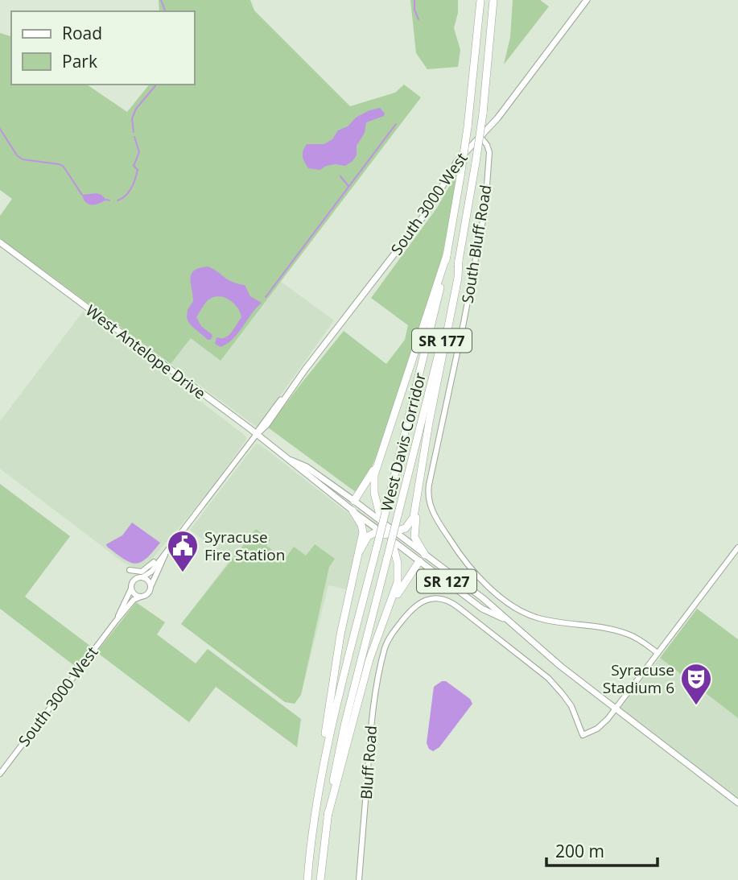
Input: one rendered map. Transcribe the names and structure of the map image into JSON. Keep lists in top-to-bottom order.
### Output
{
  "streets": {
    "highway": ["SR 177", "West Davis Corridor"],
    "main road": ["South 3000 West", "West Antelope Drive", "SR 127"],
    "street": ["South Bluff Road", "Bluff Road"]
  },
  "crossings": [
    ["South 3000 West", "South Bluff Road"],
    ["South 3000 West", "West Antelope Drive"],
    ["West Antelope Drive", "Bluff Road"]
  ],
  "places": {
    "public building": ["Syracuse Fire Station"],
    "theatre": ["Syracuse Stadium 6"]
  },
  "legend": ["Road", "Park"],
  "scale_bar": "200 m"
}
